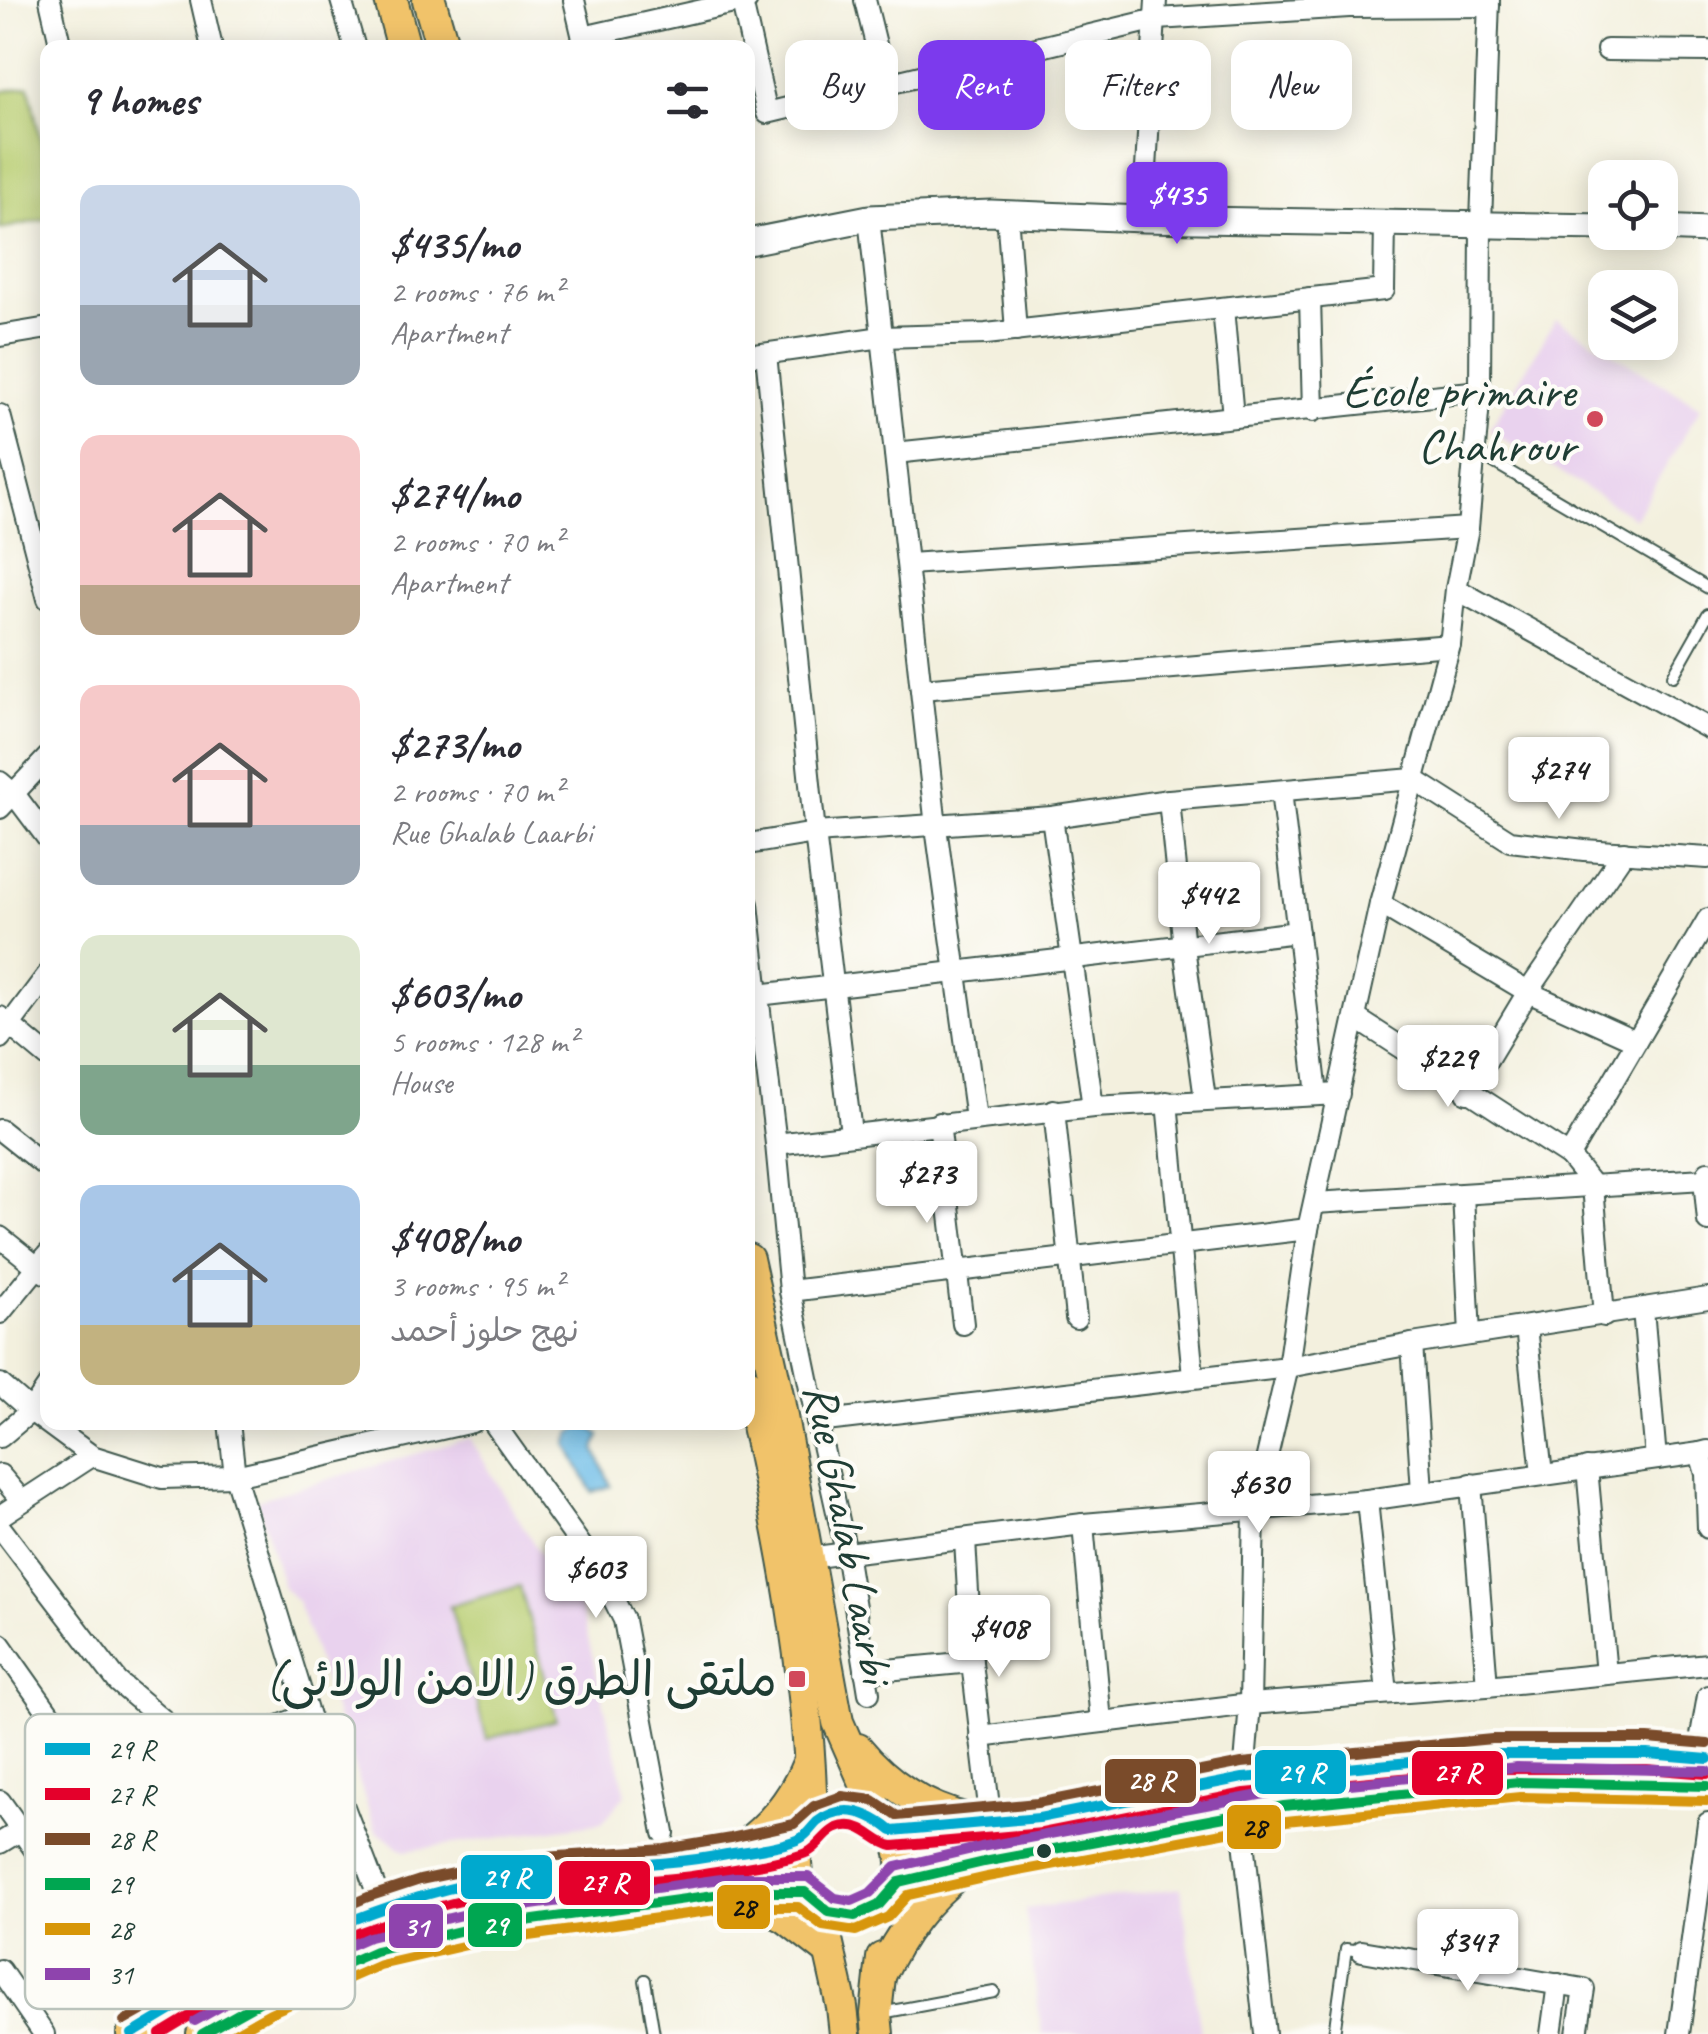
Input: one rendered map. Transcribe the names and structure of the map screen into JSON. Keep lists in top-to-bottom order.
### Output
{
  "streets": {
    "main road": ["Rue Ghalab Laarbi"]
  },
  "places": {
    "other": ["École primaire Chahrour"],
    "transit": ["ملتقى الطرق (الامن الولائي)"]
  },
  "lines": ["transit line 31", "transit line 29", "transit line 28"],
  "legend": [
    "29 R",
    "27 R",
    "28 R",
    "29",
    "28",
    "31"
  ],
  "page": {
    "chip": [
      "Buy",
      "Rent",
      "Filters",
      "New"
    ],
    "heading": "9 homes",
    "list": [
      {
        "name": "$435/mo",
        "note": "2 rooms · 76 m² · Apartment"
      },
      {
        "name": "$274/mo",
        "note": "2 rooms · 70 m² · Apartment"
      },
      {
        "name": "$273/mo",
        "note": "2 rooms · 70 m² · Rue Ghalab Laarbi"
      },
      {
        "name": "$603/mo",
        "note": "5 rooms · 128 m² · House"
      },
      {
        "name": "$408/mo",
        "note": "3 rooms · 95 m² · نهج حلوز أحمد"
      }
    ],
    "price": [
      "$435",
      "$274",
      "$442",
      "$229",
      "$273",
      "$630",
      "$603",
      "$408",
      "$347"
    ]
  }
}
